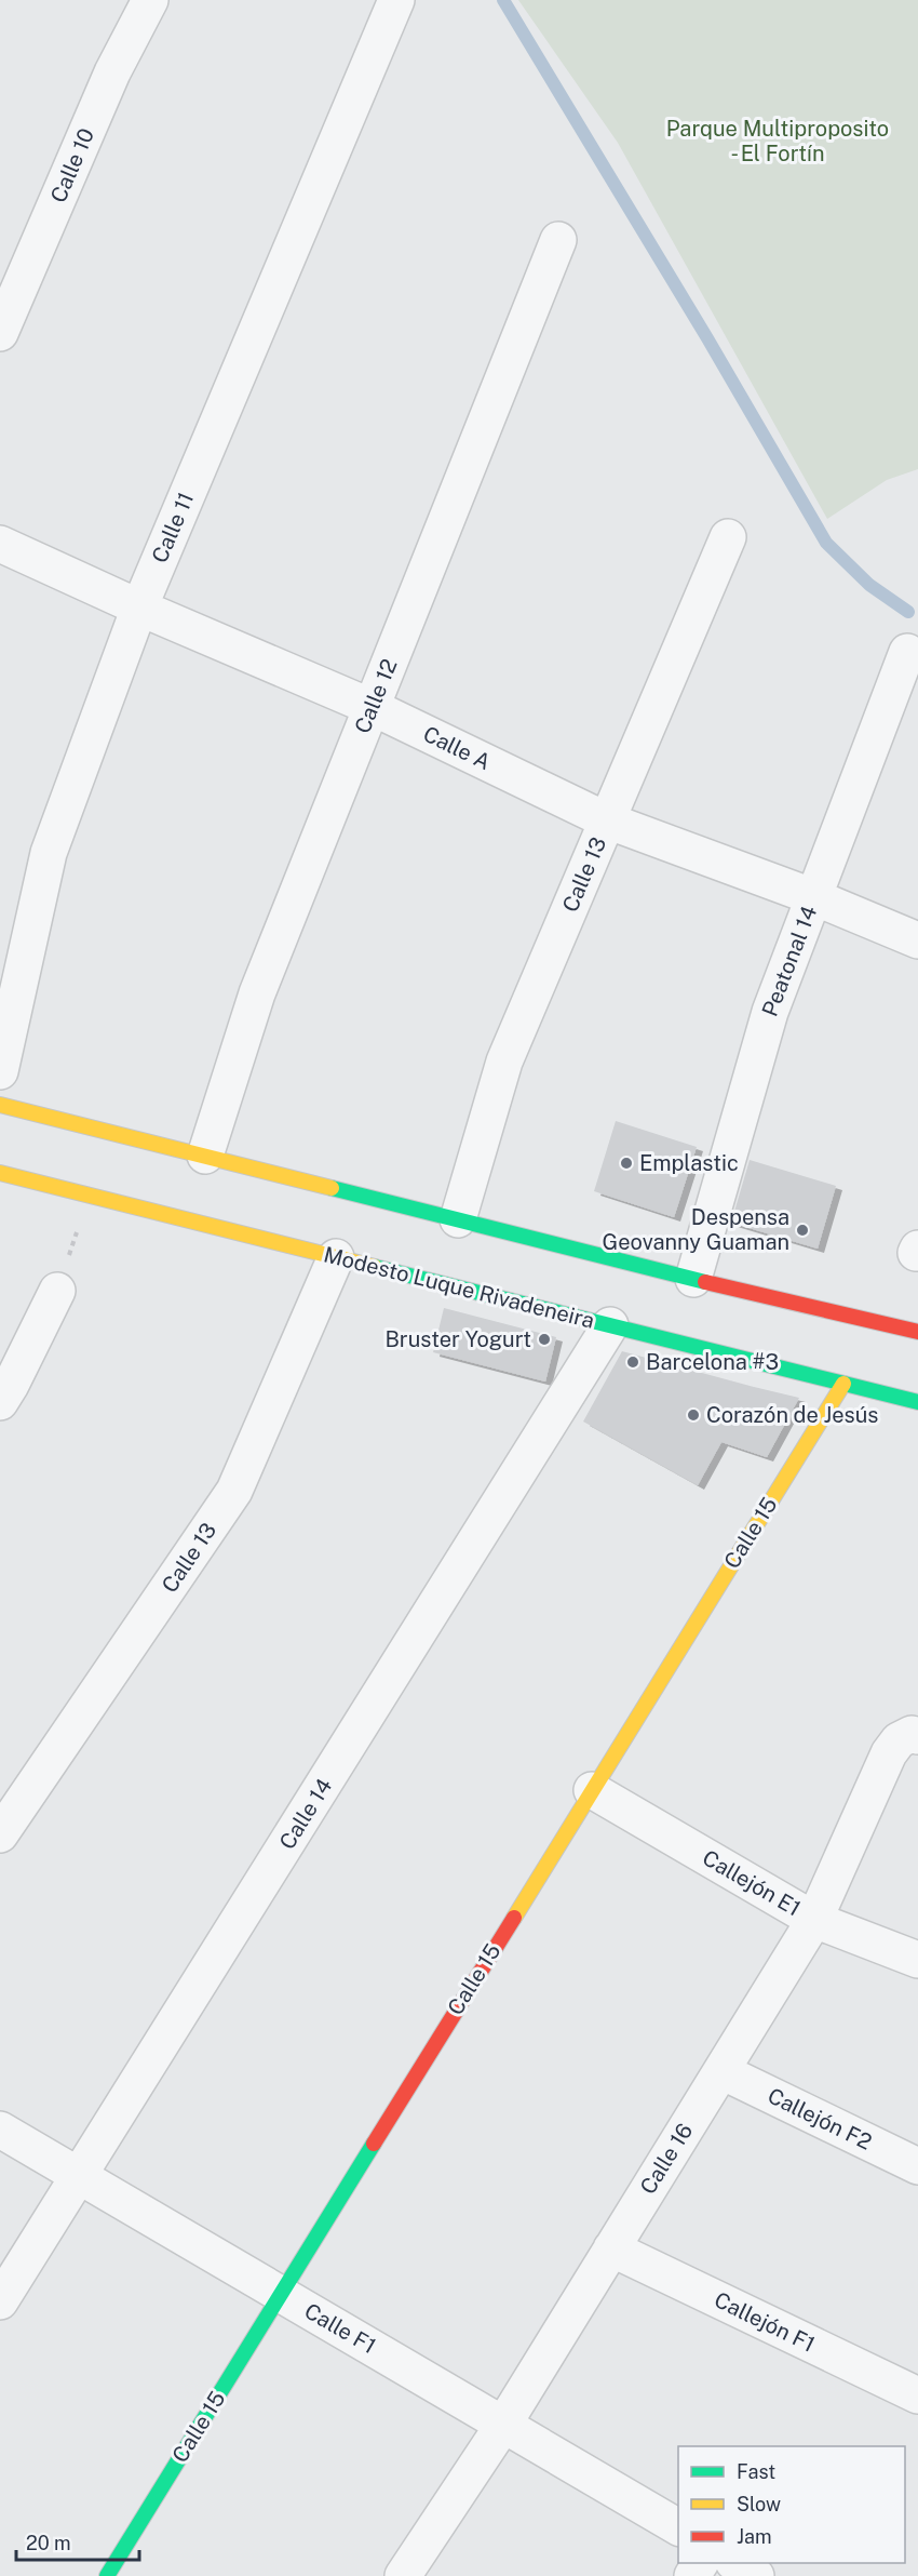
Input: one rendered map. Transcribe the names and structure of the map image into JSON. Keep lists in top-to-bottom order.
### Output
{
  "streets": {
    "street": [
      "Calle 10",
      "Calle 11",
      "Calle 12",
      "Calle A",
      "Calle 13",
      "Peatonal 14",
      "Modesto Luque Rivadeneira",
      "Calle 15",
      "Calle 14",
      "Callejón E1",
      "Callejón F2",
      "Calle 16",
      "Callejón F1",
      "Calle F1"
    ]
  },
  "crossings": [
    ["Calle 11", "Calle A"],
    ["Calle 12", "Calle A"],
    ["Calle A", "Calle 13"],
    ["Calle A", "Peatonal 14"],
    ["Calle 13", "Modesto Luque Rivadeneira"],
    ["Modesto Luque Rivadeneira", "Calle 15"],
    ["Modesto Luque Rivadeneira", "Calle 14"],
    ["Calle 15", "Callejón E1"],
    ["Calle 15", "Calle F1"],
    ["Calle 14", "Calle F1"],
    ["Callejón E1", "Calle 16"],
    ["Callejón F2", "Calle 16"],
    ["Calle 16", "Callejón F1"],
    ["Calle 16", "Calle F1"]
  ],
  "parks": ["Parque Multiproposito - El Fortín"],
  "places": [
    "Emplastic",
    "Despensa Geovanny Guaman",
    "Bruster Yogurt",
    "Barcelona #3",
    "Corazón de Jesús"
  ],
  "legend": ["Fast", "Slow", "Jam"],
  "scale_bar": "20 m"
}
